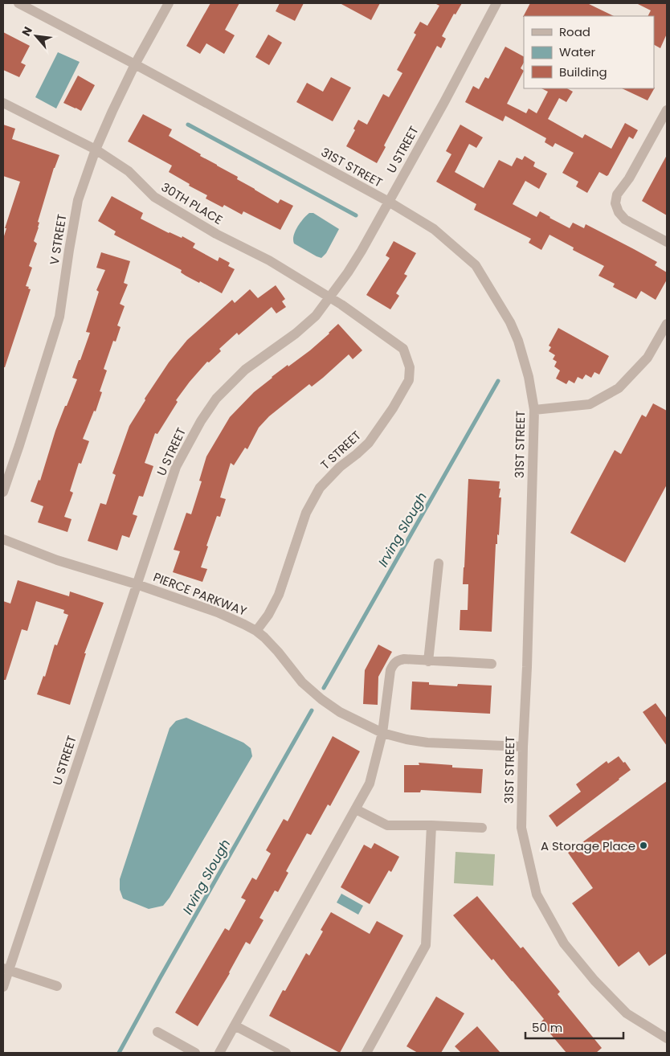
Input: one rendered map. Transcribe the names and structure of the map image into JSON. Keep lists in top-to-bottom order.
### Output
{
  "streets": {
    "street": [
      "U STREET",
      "31ST STREET",
      "30TH PLACE",
      "V STREET",
      "T STREET",
      "PIERCE PARKWAY"
    ]
  },
  "crossings": [
    ["U STREET", "31ST STREET"],
    ["U STREET", "30TH PLACE"],
    ["U STREET", "T STREET"],
    ["U STREET", "PIERCE PARKWAY"],
    ["31ST STREET", "V STREET"],
    ["31ST STREET", "PIERCE PARKWAY"],
    ["30TH PLACE", "V STREET"],
    ["30TH PLACE", "T STREET"],
    ["T STREET", "PIERCE PARKWAY"]
  ],
  "water": ["Irving Slough"],
  "places": ["A Storage Place"],
  "legend": ["Road", "Water", "Building"],
  "scale_bar": "50 m",
  "north": "top left"
}
